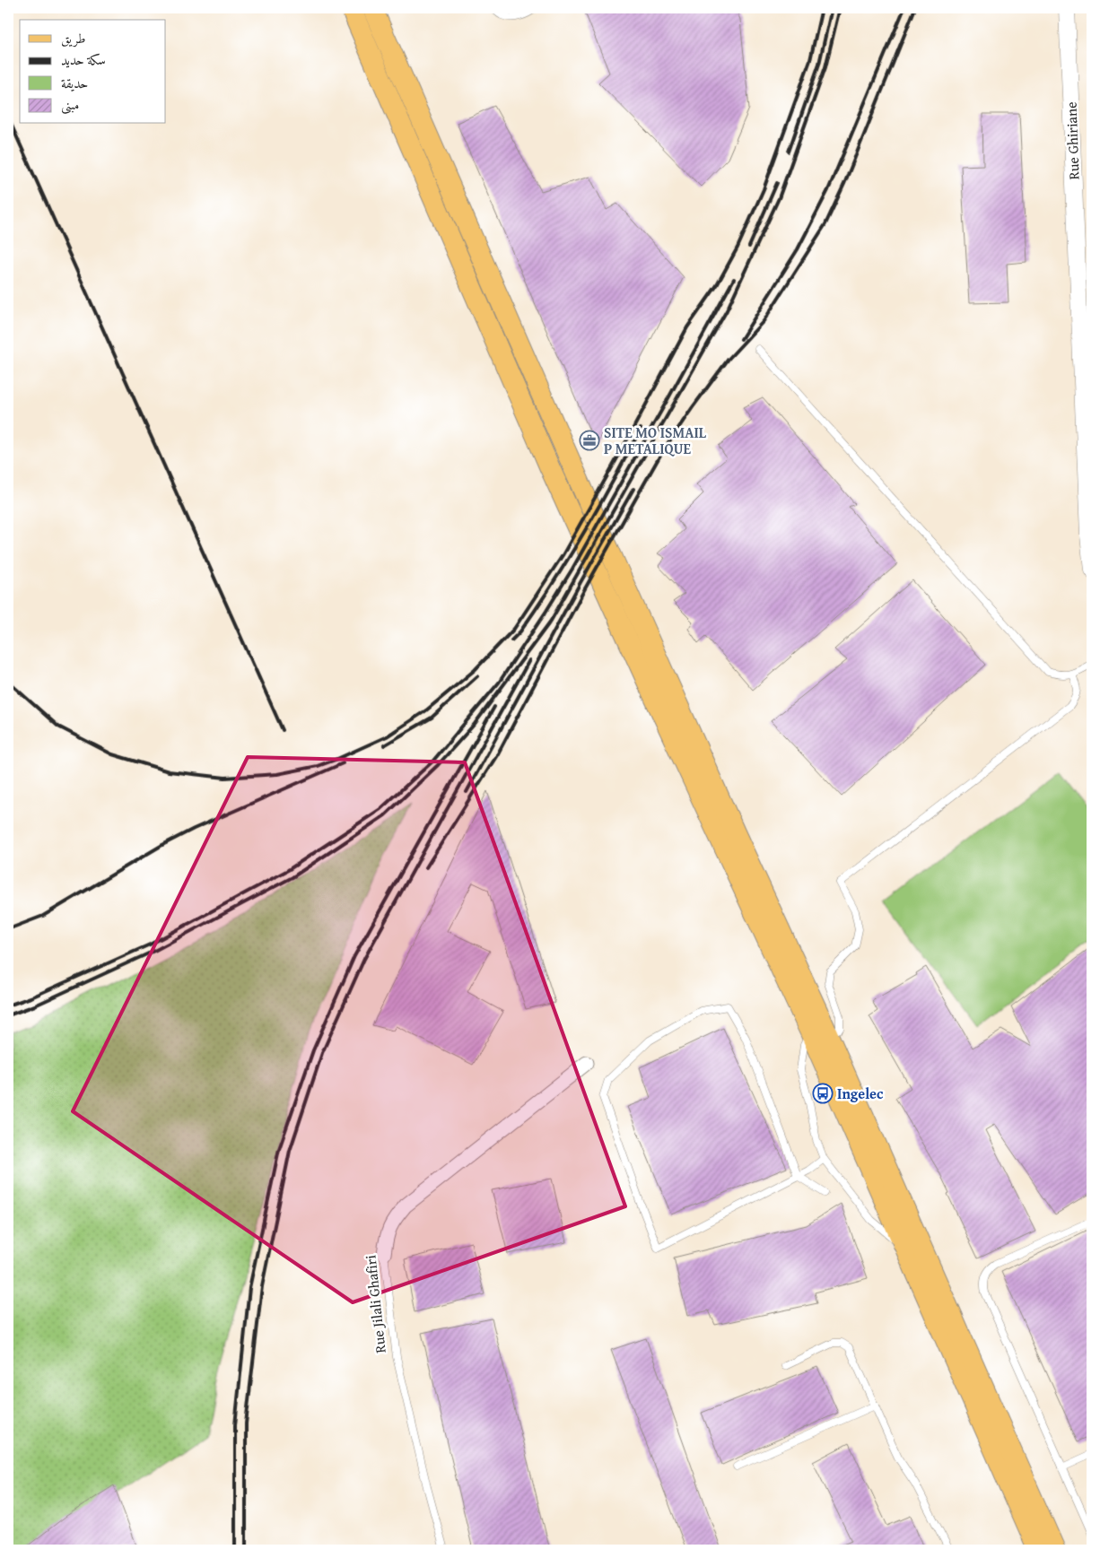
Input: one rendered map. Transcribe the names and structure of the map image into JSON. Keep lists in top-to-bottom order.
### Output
{
  "streets": {
    "street": ["Rue Ghiriane", "Rue Jilali Ghafiri"]
  },
  "places": {
    "office": ["SITE MO ISMAIL P METALIQUE"],
    "bus stop": ["Ingelec"]
  },
  "legend": [
    "طريق",
    "سكة حديد",
    "حديقة",
    "مبنى"
  ]
}
